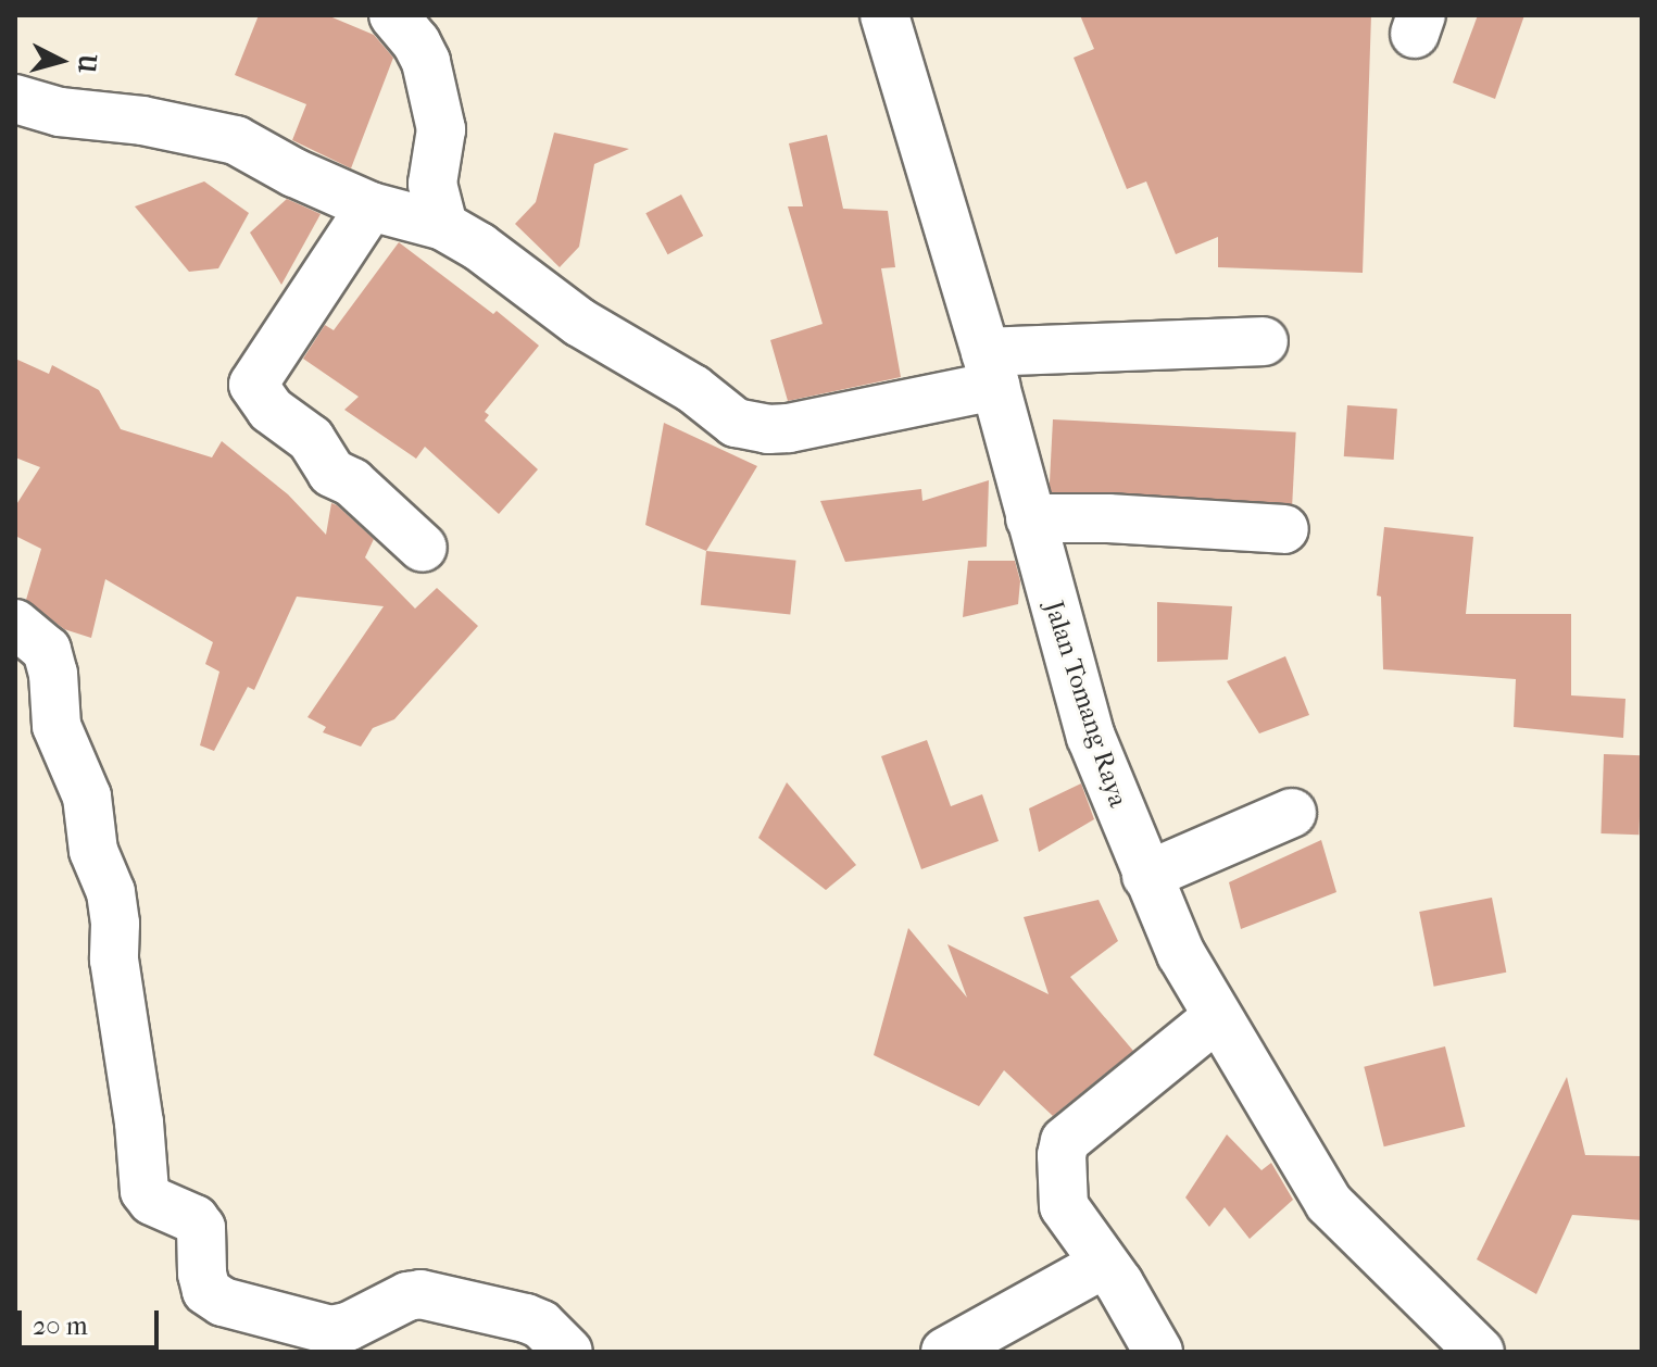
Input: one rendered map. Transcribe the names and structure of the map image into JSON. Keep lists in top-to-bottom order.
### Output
{
  "streets": {
    "street": ["Jalan Tomang Raya"]
  },
  "scale_bar": "20 m",
  "north": "right"
}
